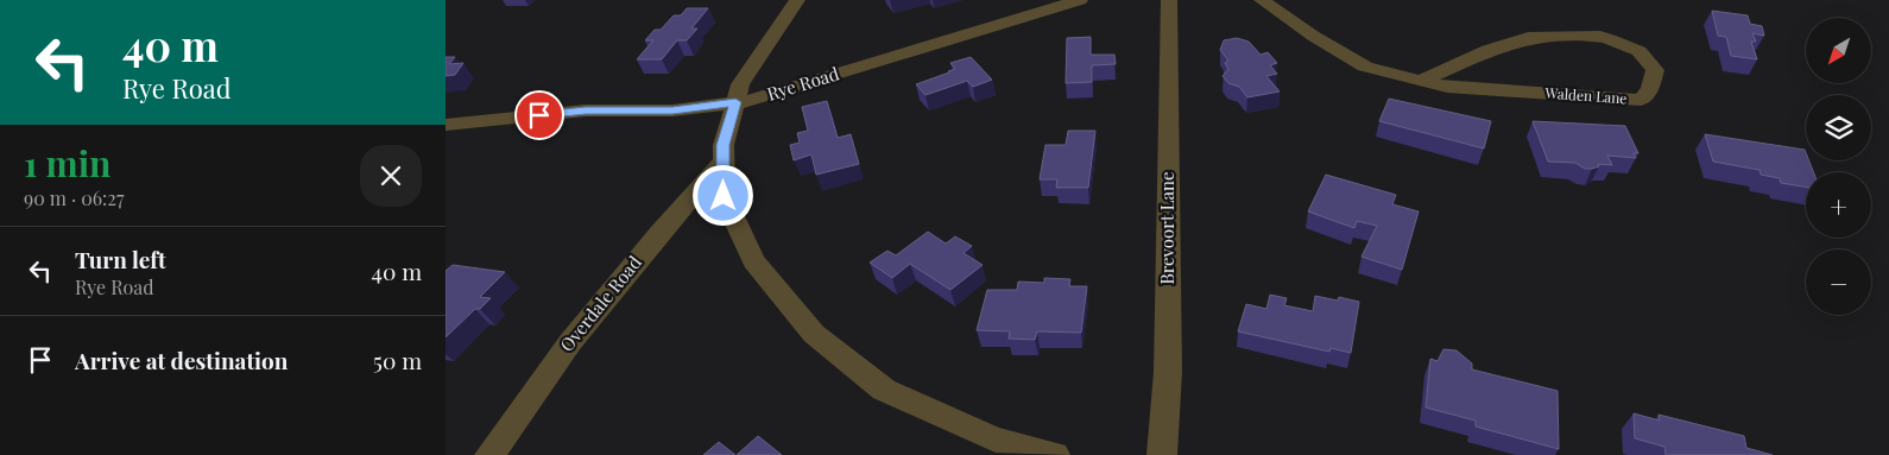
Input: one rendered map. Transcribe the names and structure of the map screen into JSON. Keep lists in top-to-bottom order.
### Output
{
  "streets": {
    "street": [
      "Rye Road",
      "Walden Lane",
      "Brevoort Lane",
      "Overdale Road"
    ]
  },
  "north": "bottom left",
  "page": {
    "turn": ["40 m", "Rye Road"],
    "map_buttons": ["+", "−"],
    "heading": ["1 min", "90 m · 06:27"],
    "list": [
      {
        "name": "Turn left",
        "note": "Rye Road",
        "value": "40 m"
      },
      {
        "name": "Arrive at destination",
        "value": "50 m"
      }
    ]
  }
}
